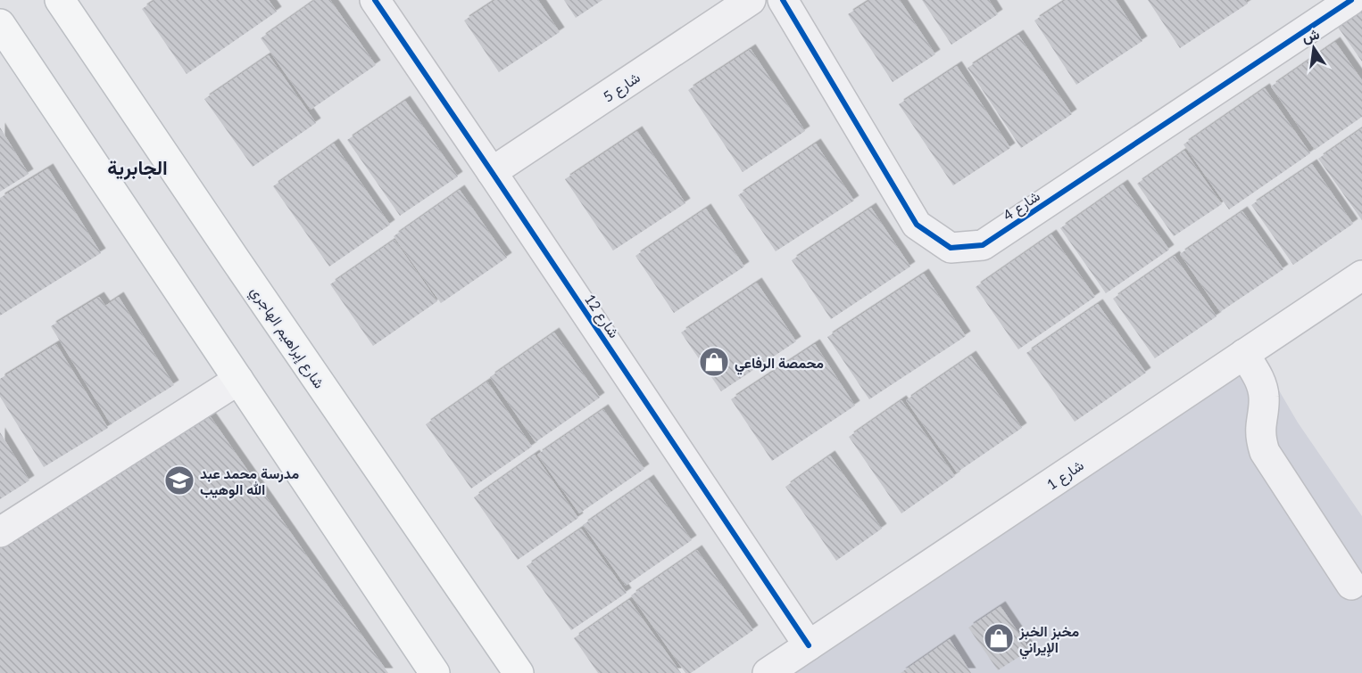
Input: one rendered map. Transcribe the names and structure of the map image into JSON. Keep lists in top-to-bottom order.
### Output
{
  "streets": {
    "main road": ["شارع إبراهيم الهاجري"],
    "street": [
      "شارع 5",
      "شارع 4",
      "شارع 12",
      "شارع 1"
    ]
  },
  "crossings": [
    ["شارع 5", "شارع 12"],
    ["شارع 12", "شارع 1"]
  ],
  "districts": ["الجابرية"],
  "places": {
    "shop": ["محمصة الرفاعي", "مخبز الخبز الإيراني"],
    "school or university": ["مدرسة محمد عبد الله الوهيب"]
  },
  "north": "top"
}
